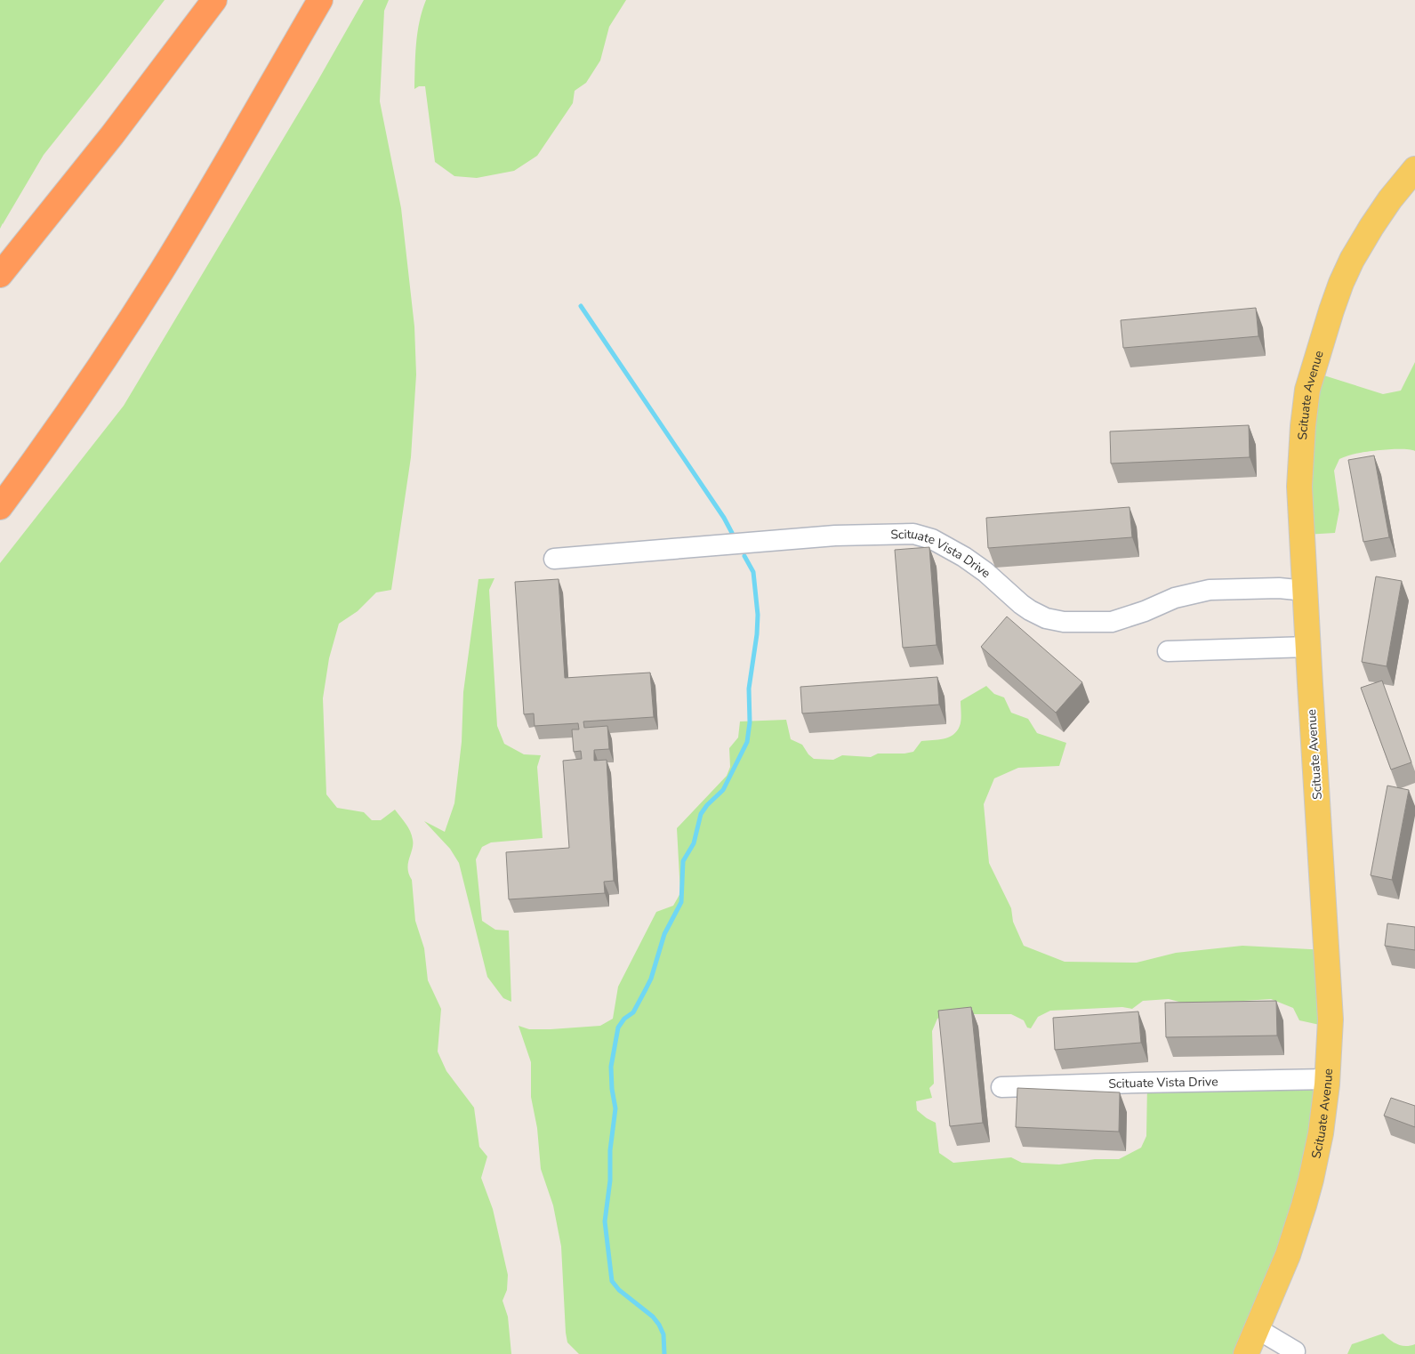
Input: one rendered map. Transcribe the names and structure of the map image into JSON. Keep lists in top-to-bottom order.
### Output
{
  "streets": {
    "main road": ["Scituate Avenue"],
    "street": ["Scituate Vista Drive"]
  },
  "crossings": [
    ["Scituate Avenue", "Scituate Vista Drive"]
  ]
}
